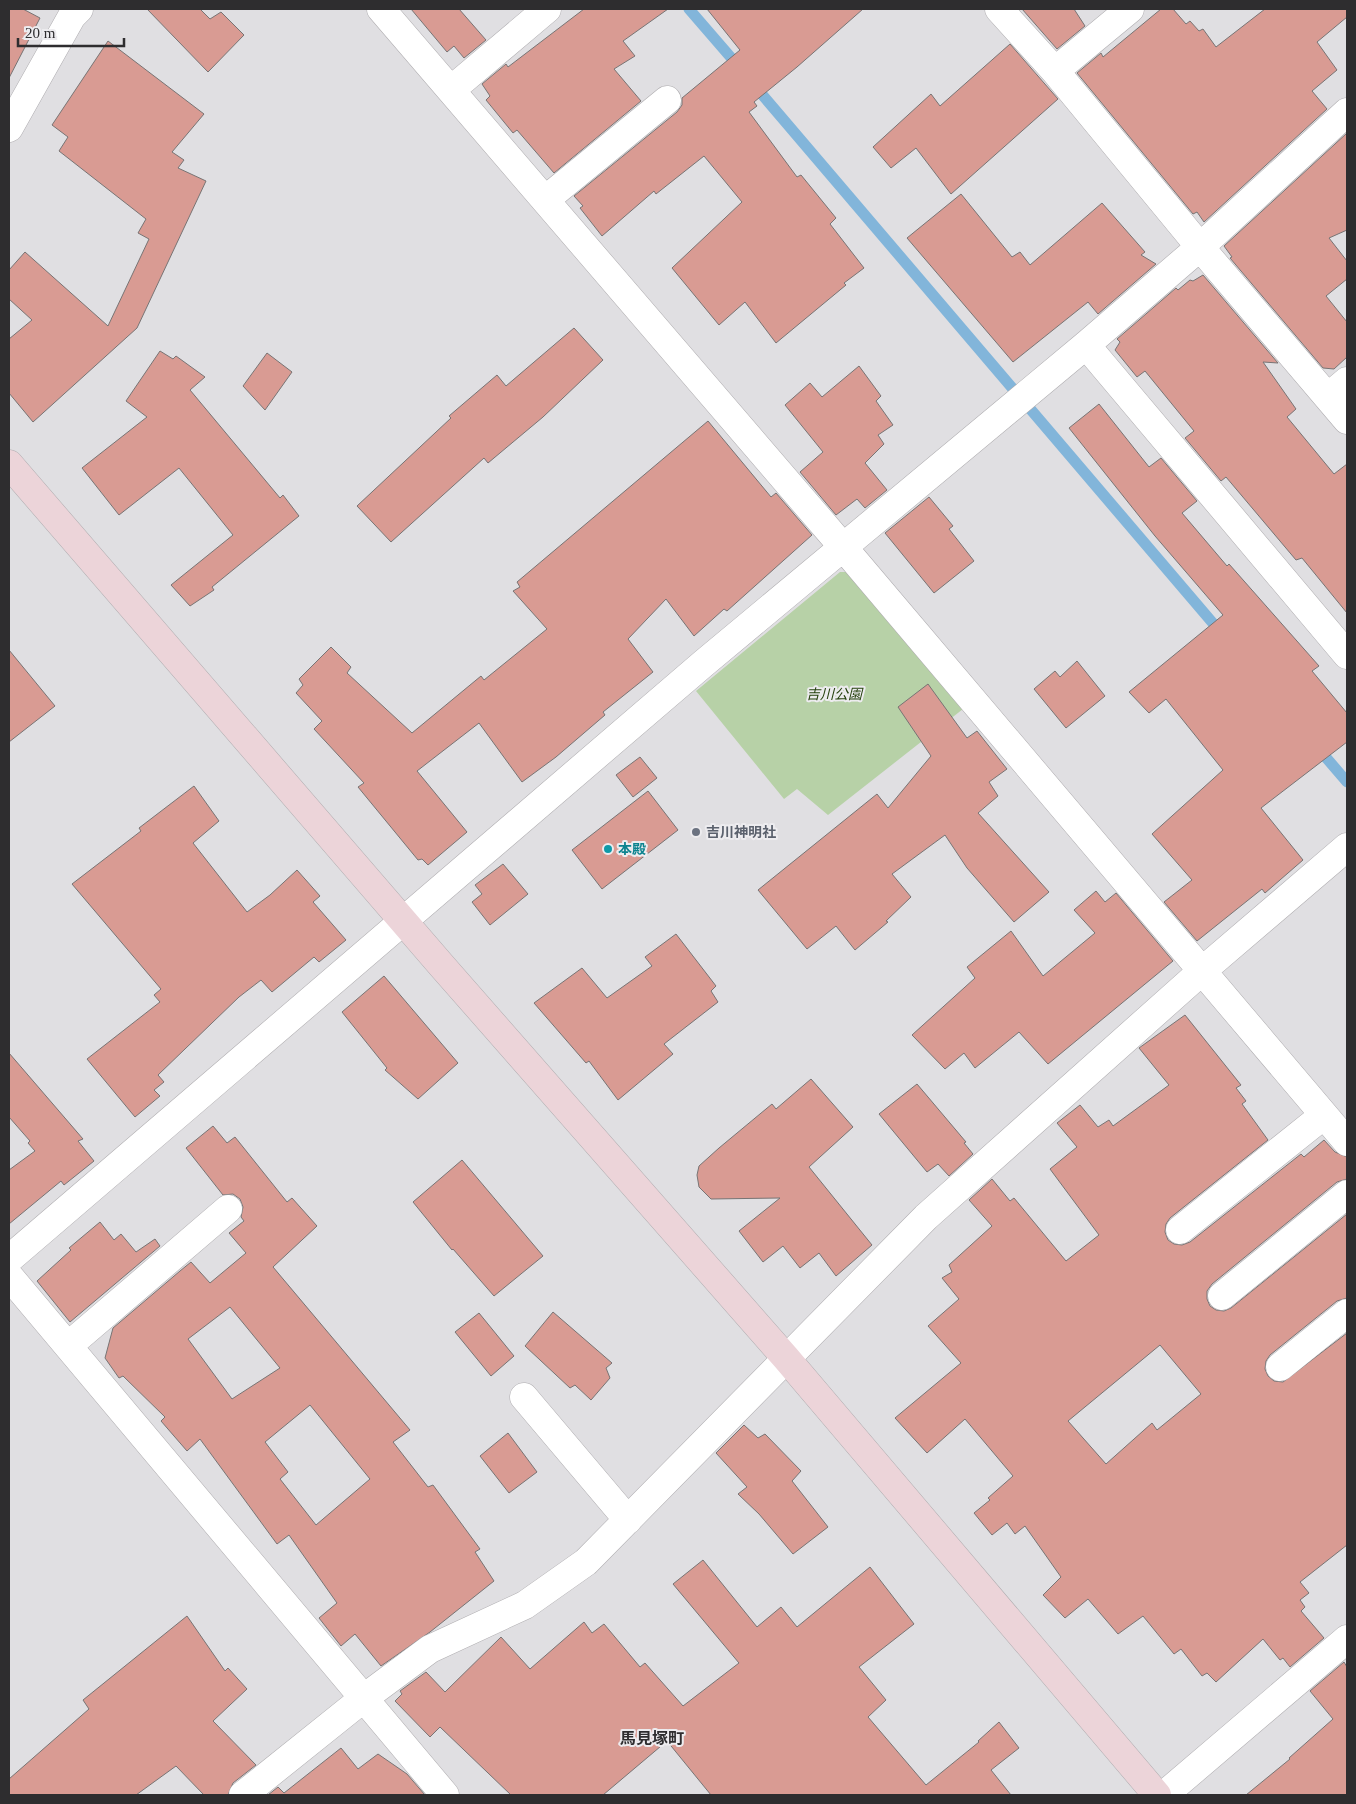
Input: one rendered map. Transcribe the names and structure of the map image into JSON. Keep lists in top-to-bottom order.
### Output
{
  "districts": ["馬見塚町"],
  "parks": ["吉川公園"],
  "places": ["吉川神明社", "本殿"],
  "scale_bar": "20 m"
}
